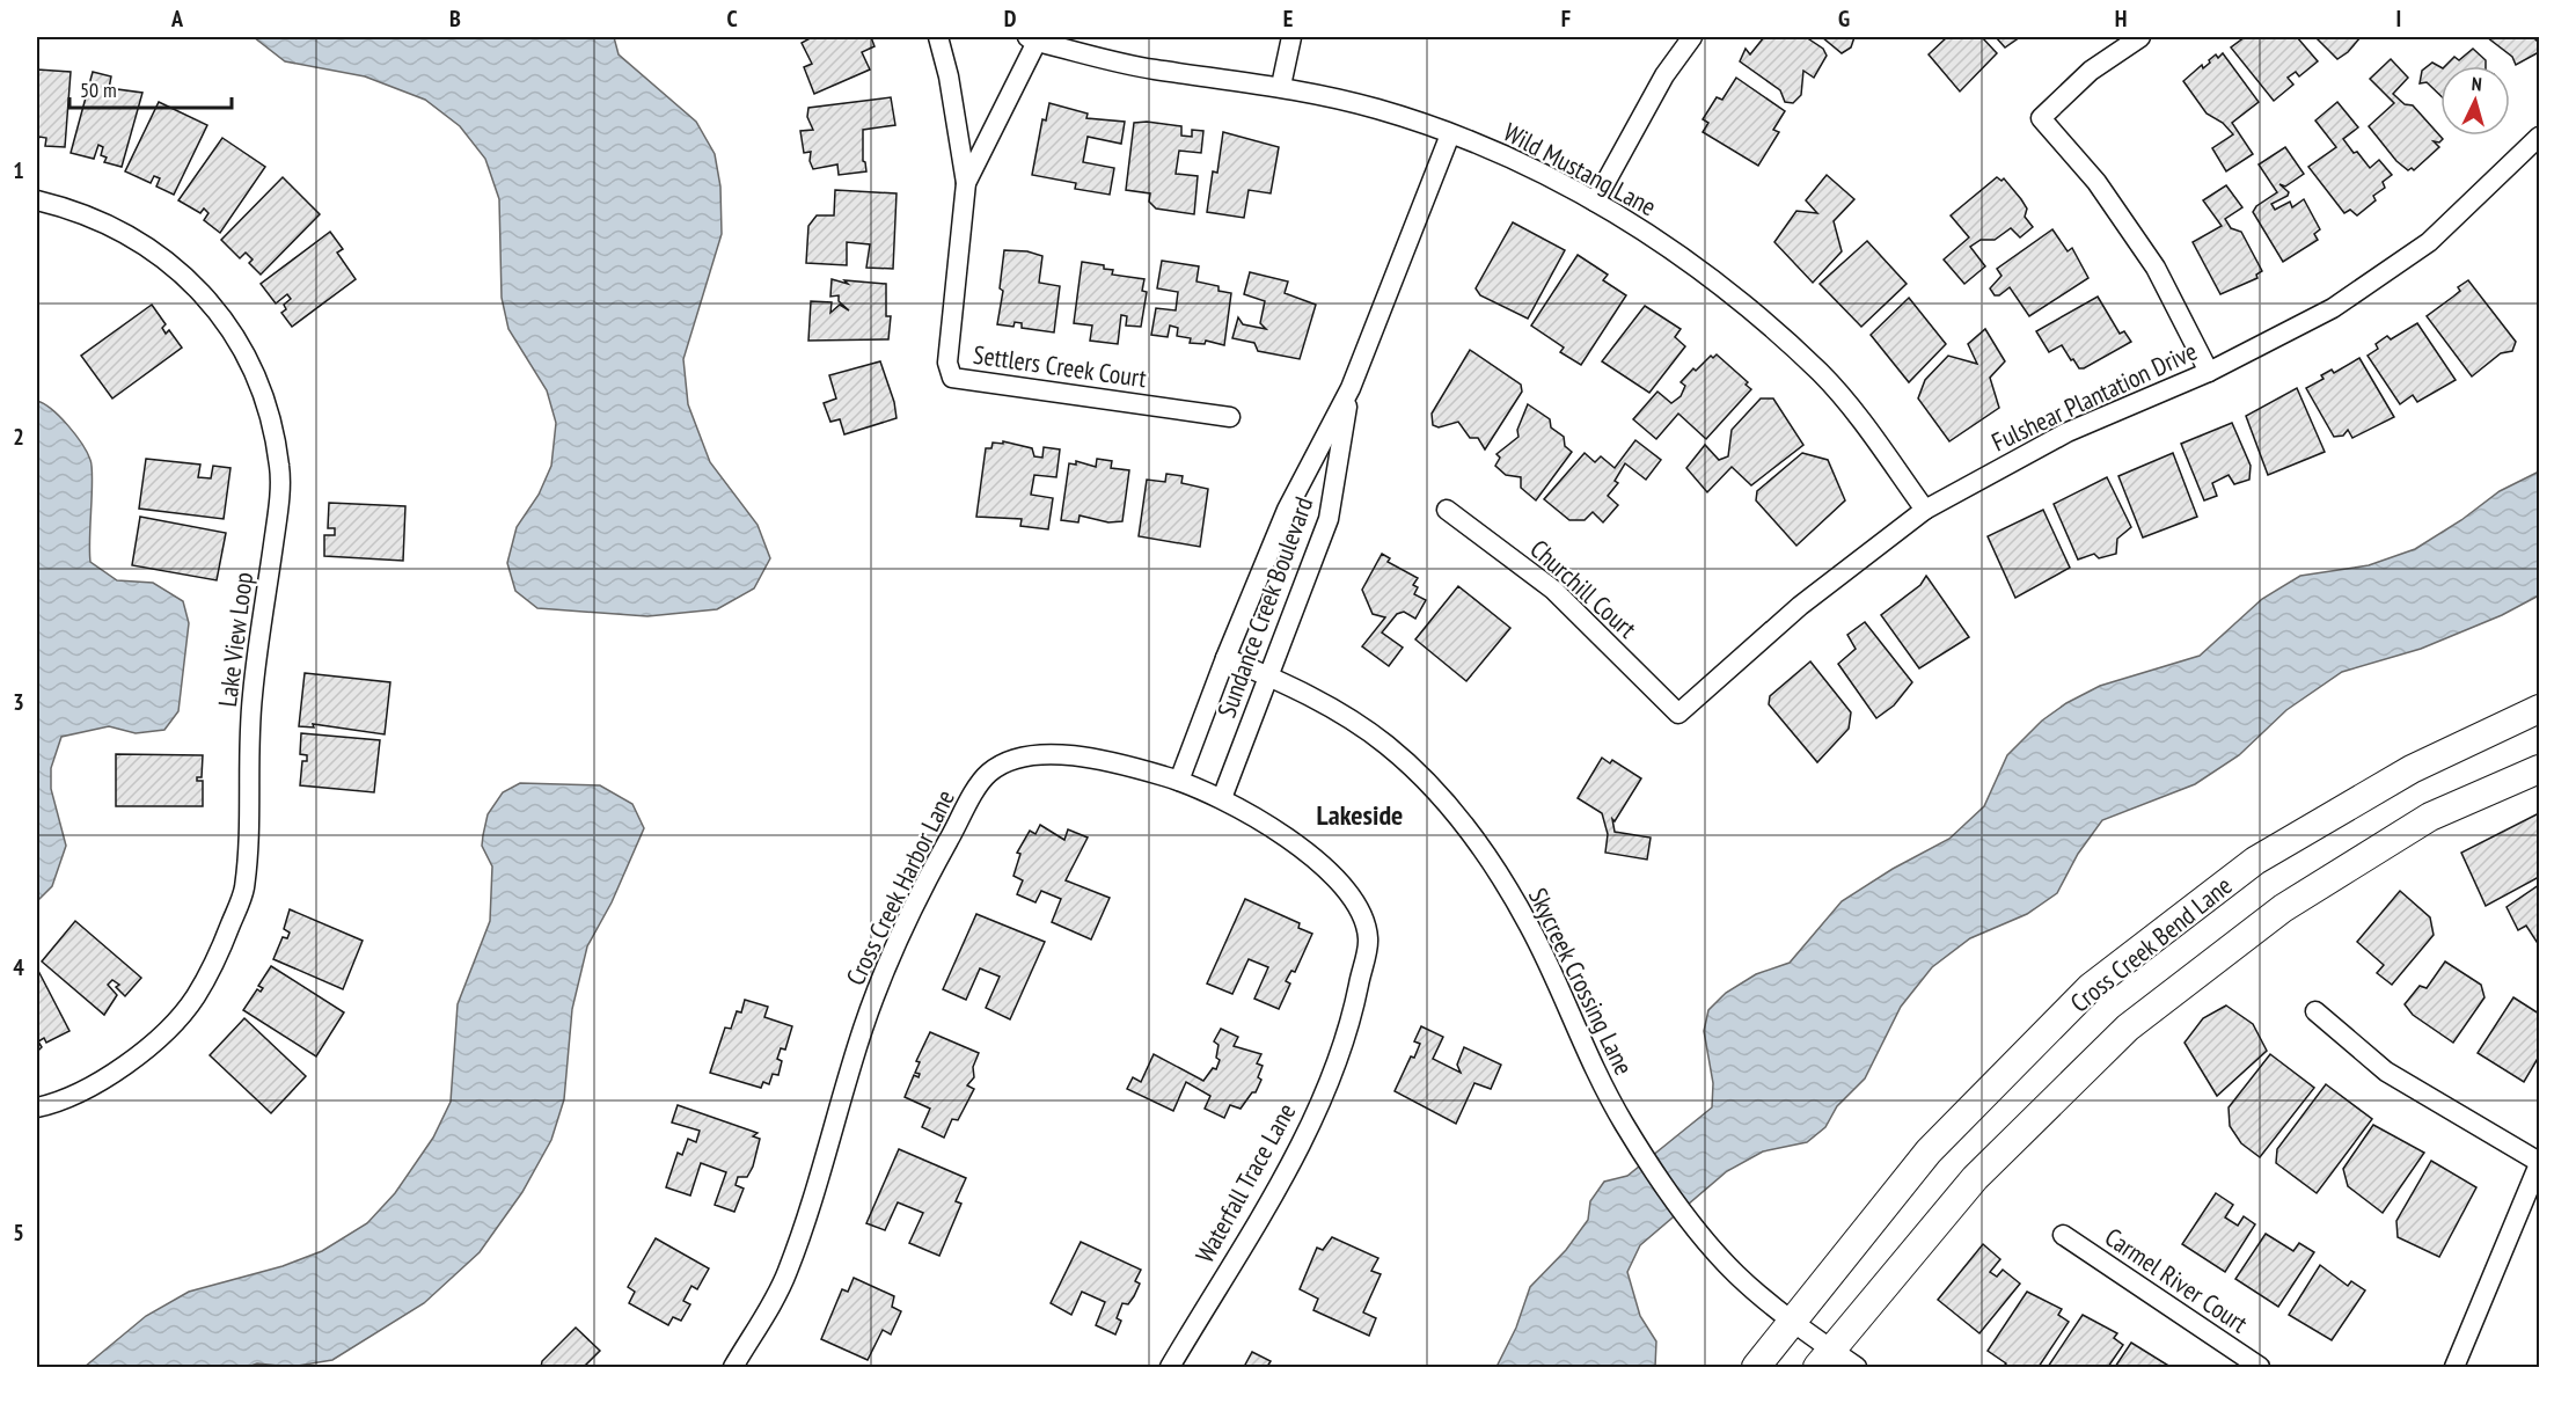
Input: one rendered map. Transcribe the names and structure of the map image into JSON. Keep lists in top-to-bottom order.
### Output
{
  "streets": {
    "main road": ["Cross Creek Bend Lane"],
    "street": [
      "Wild Mustang Lane",
      "Settlers Creek Court",
      "Fulshear Plantation Drive",
      "Churchill Court",
      "Sundance Creek Boulevard",
      "Lake View Loop",
      "Cross Creek Harbor Lane",
      "Skycreek Crossing Lane",
      "Waterfall Trace Lane",
      "Carmel River Court"
    ]
  },
  "crossings": [
    ["Wild Mustang Lane", "Settlers Creek Court"],
    ["Wild Mustang Lane", "Fulshear Plantation Drive"],
    ["Wild Mustang Lane", "Sundance Creek Boulevard"],
    ["Fulshear Plantation Drive", "Churchill Court"],
    ["Sundance Creek Boulevard", "Cross Creek Harbor Lane"],
    ["Sundance Creek Boulevard", "Skycreek Crossing Lane"],
    ["Sundance Creek Boulevard", "Waterfall Trace Lane"],
    ["Cross Creek Harbor Lane", "Waterfall Trace Lane"],
    ["Cross Creek Bend Lane", "Skycreek Crossing Lane"]
  ],
  "districts": ["Lakeside"],
  "scale_bar": "50 m",
  "north": "top",
  "grid": {
    "columns": [
      "A",
      "B",
      "C",
      "D",
      "E",
      "F",
      "G",
      "H",
      "I"
    ],
    "rows": [
      "1",
      "2",
      "3",
      "4",
      "5"
    ]
  }
}
